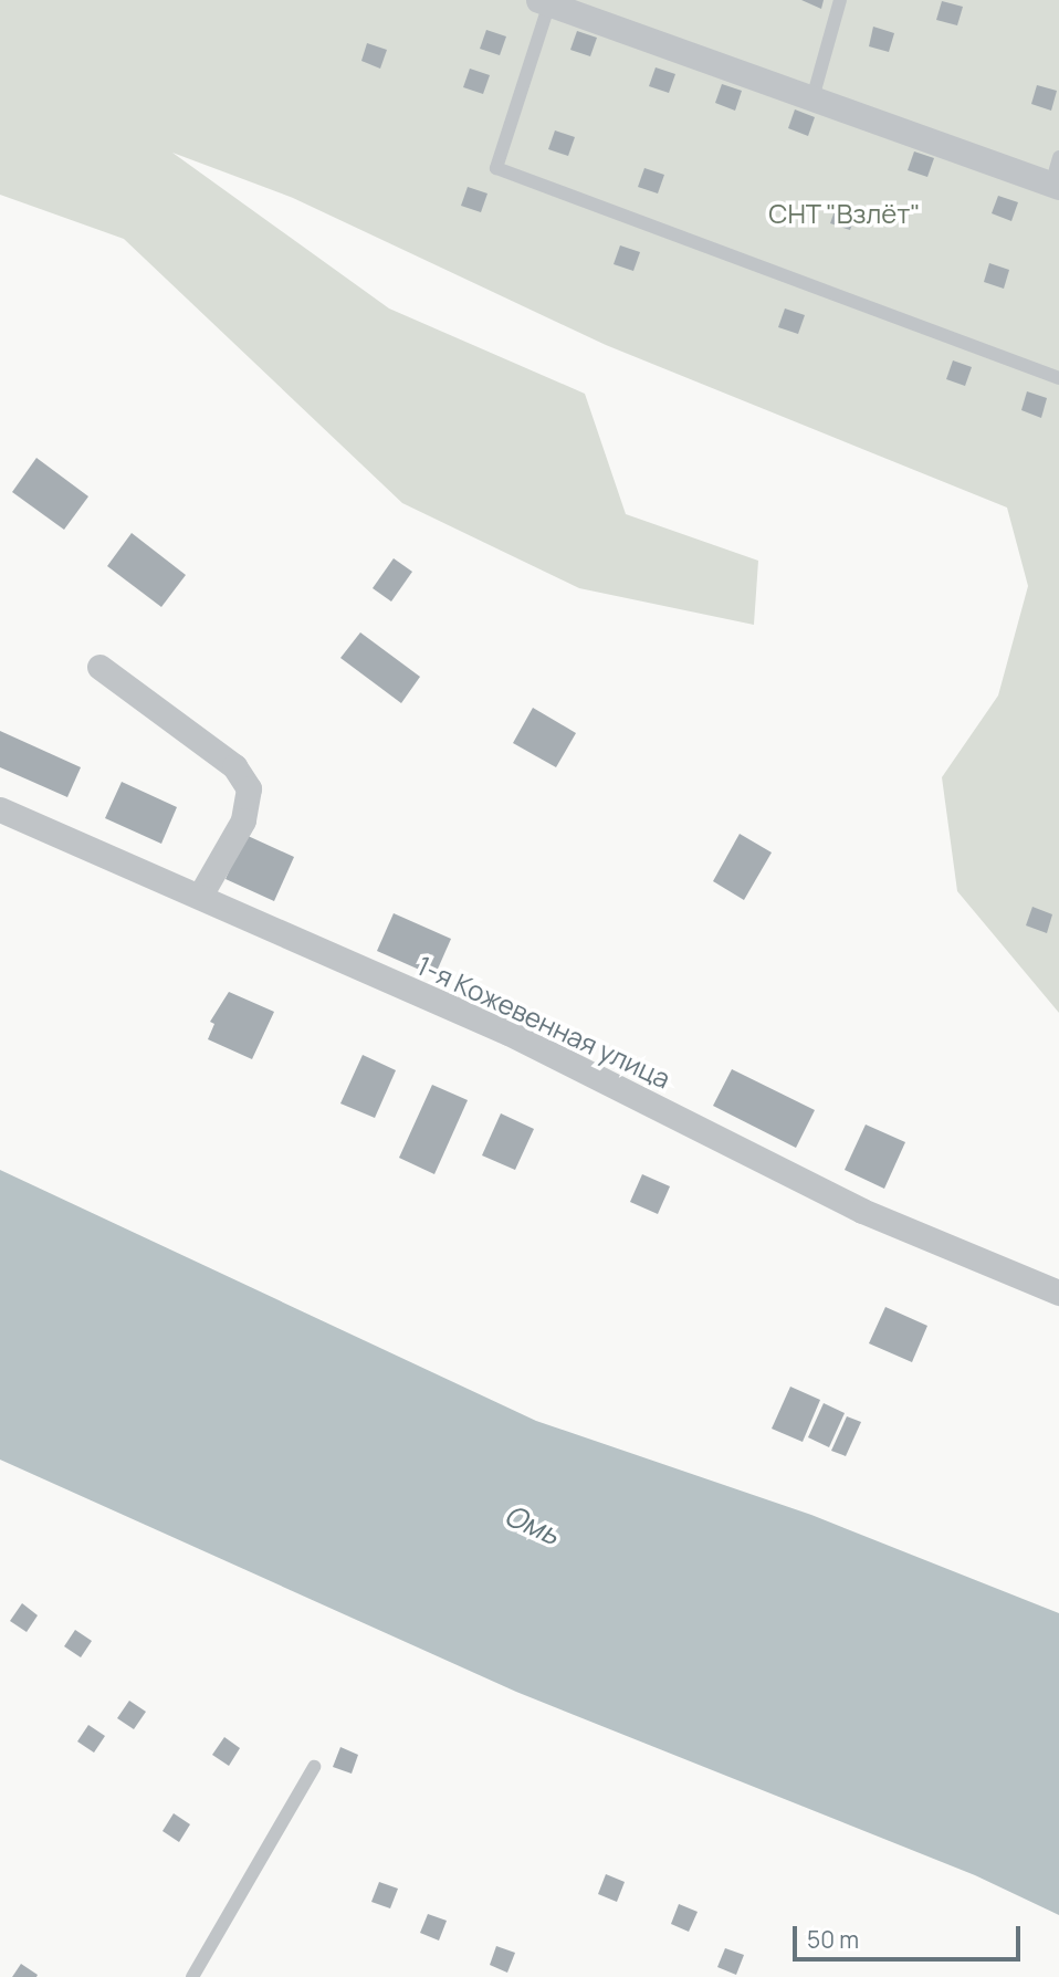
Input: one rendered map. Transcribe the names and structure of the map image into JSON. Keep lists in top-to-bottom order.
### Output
{
  "streets": {
    "street": ["1-я Кожевенная улица"]
  },
  "water": ["Омь"],
  "parks": ["СНТ \"Взлёт\""],
  "scale_bar": "50 m"
}
